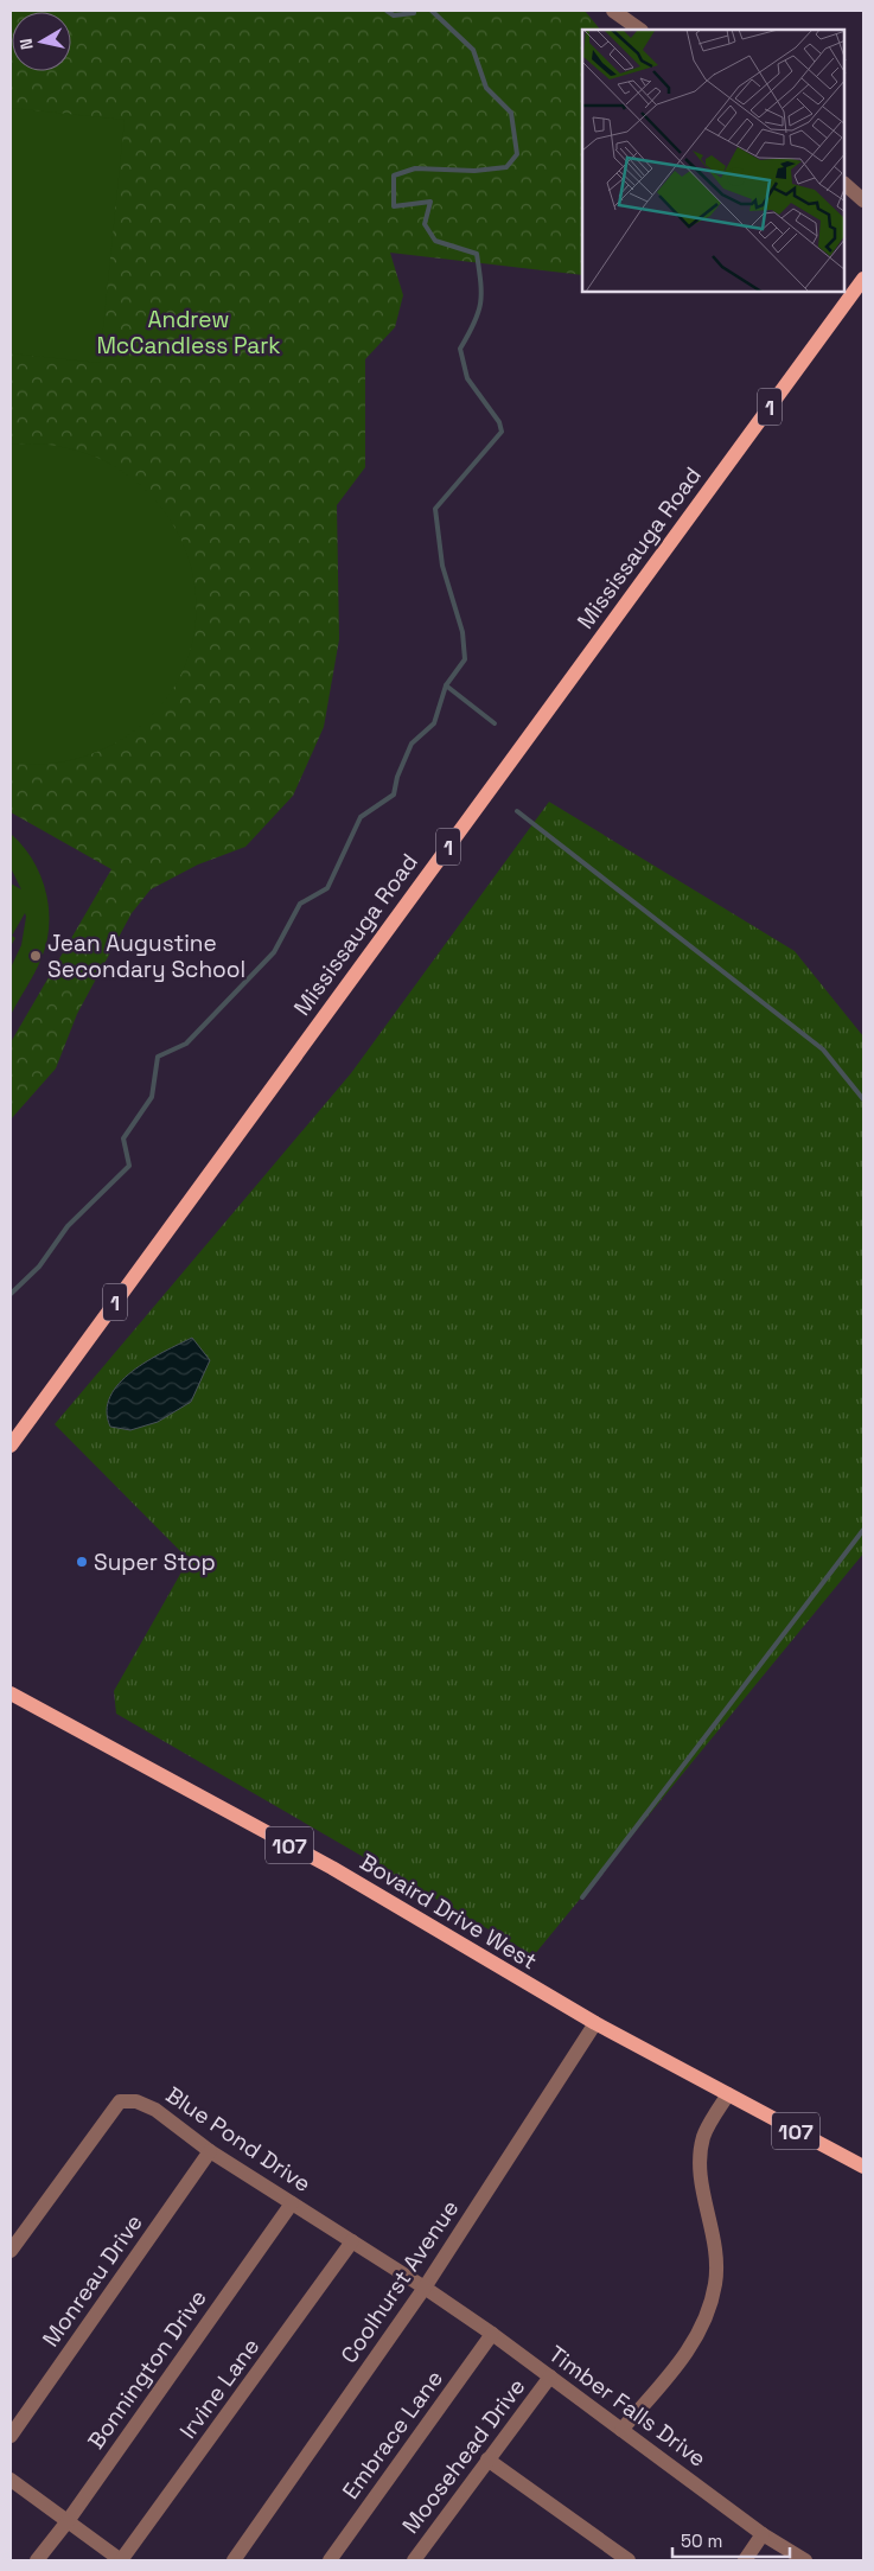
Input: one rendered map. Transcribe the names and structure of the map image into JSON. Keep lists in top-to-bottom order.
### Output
{
  "streets": {
    "main road": [
      "1",
      "Mississauga Road",
      "107",
      "Bovaird Drive West"
    ],
    "street": [
      "Blue Pond Drive",
      "Monreau Drive",
      "Coolhurst Avenue",
      "Bonnington Drive",
      "Irvine Lane",
      "Timber Falls Drive",
      "Embrace Lane",
      "Moosehead Drive"
    ]
  },
  "crossings": [
    ["Bovaird Drive West", "Coolhurst Avenue"],
    ["Blue Pond Drive", "Monreau Drive"],
    ["Blue Pond Drive", "Coolhurst Avenue"],
    ["Blue Pond Drive", "Bonnington Drive"],
    ["Blue Pond Drive", "Irvine Lane"],
    ["Blue Pond Drive", "Timber Falls Drive"],
    ["Coolhurst Avenue", "Timber Falls Drive"],
    ["Timber Falls Drive", "Embrace Lane"],
    ["Timber Falls Drive", "Moosehead Drive"]
  ],
  "parks": ["Andrew McCandless Park"],
  "places": ["Jean Augustine Secondary School", "Super Stop"],
  "scale_bar": "50 m",
  "north": "left"
}
